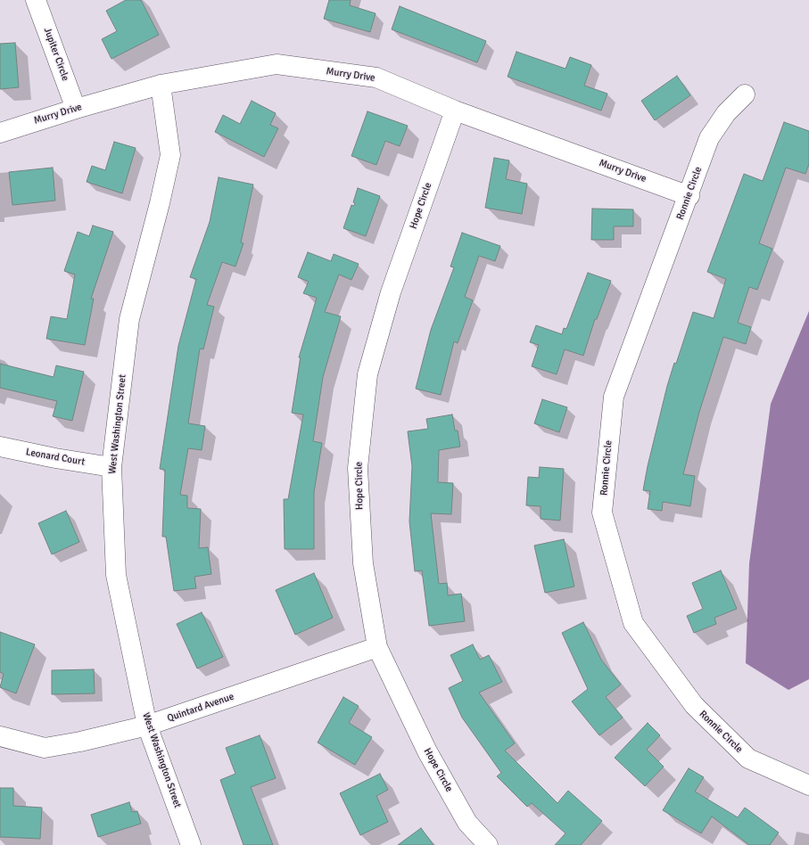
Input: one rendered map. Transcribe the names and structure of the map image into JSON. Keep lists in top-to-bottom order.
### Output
{
  "streets": {
    "street": [
      "Jupiter Circle",
      "Murry Drive",
      "Ronnie Circle",
      "Hope Circle",
      "West Washington Street",
      "Leonard Court",
      "Quintard Avenue"
    ]
  },
  "crossings": [
    ["Jupiter Circle", "Murry Drive"],
    ["Murry Drive", "Ronnie Circle"],
    ["Murry Drive", "Hope Circle"],
    ["Murry Drive", "West Washington Street"],
    ["Hope Circle", "Quintard Avenue"],
    ["West Washington Street", "Leonard Court"],
    ["West Washington Street", "Quintard Avenue"]
  ]
}
